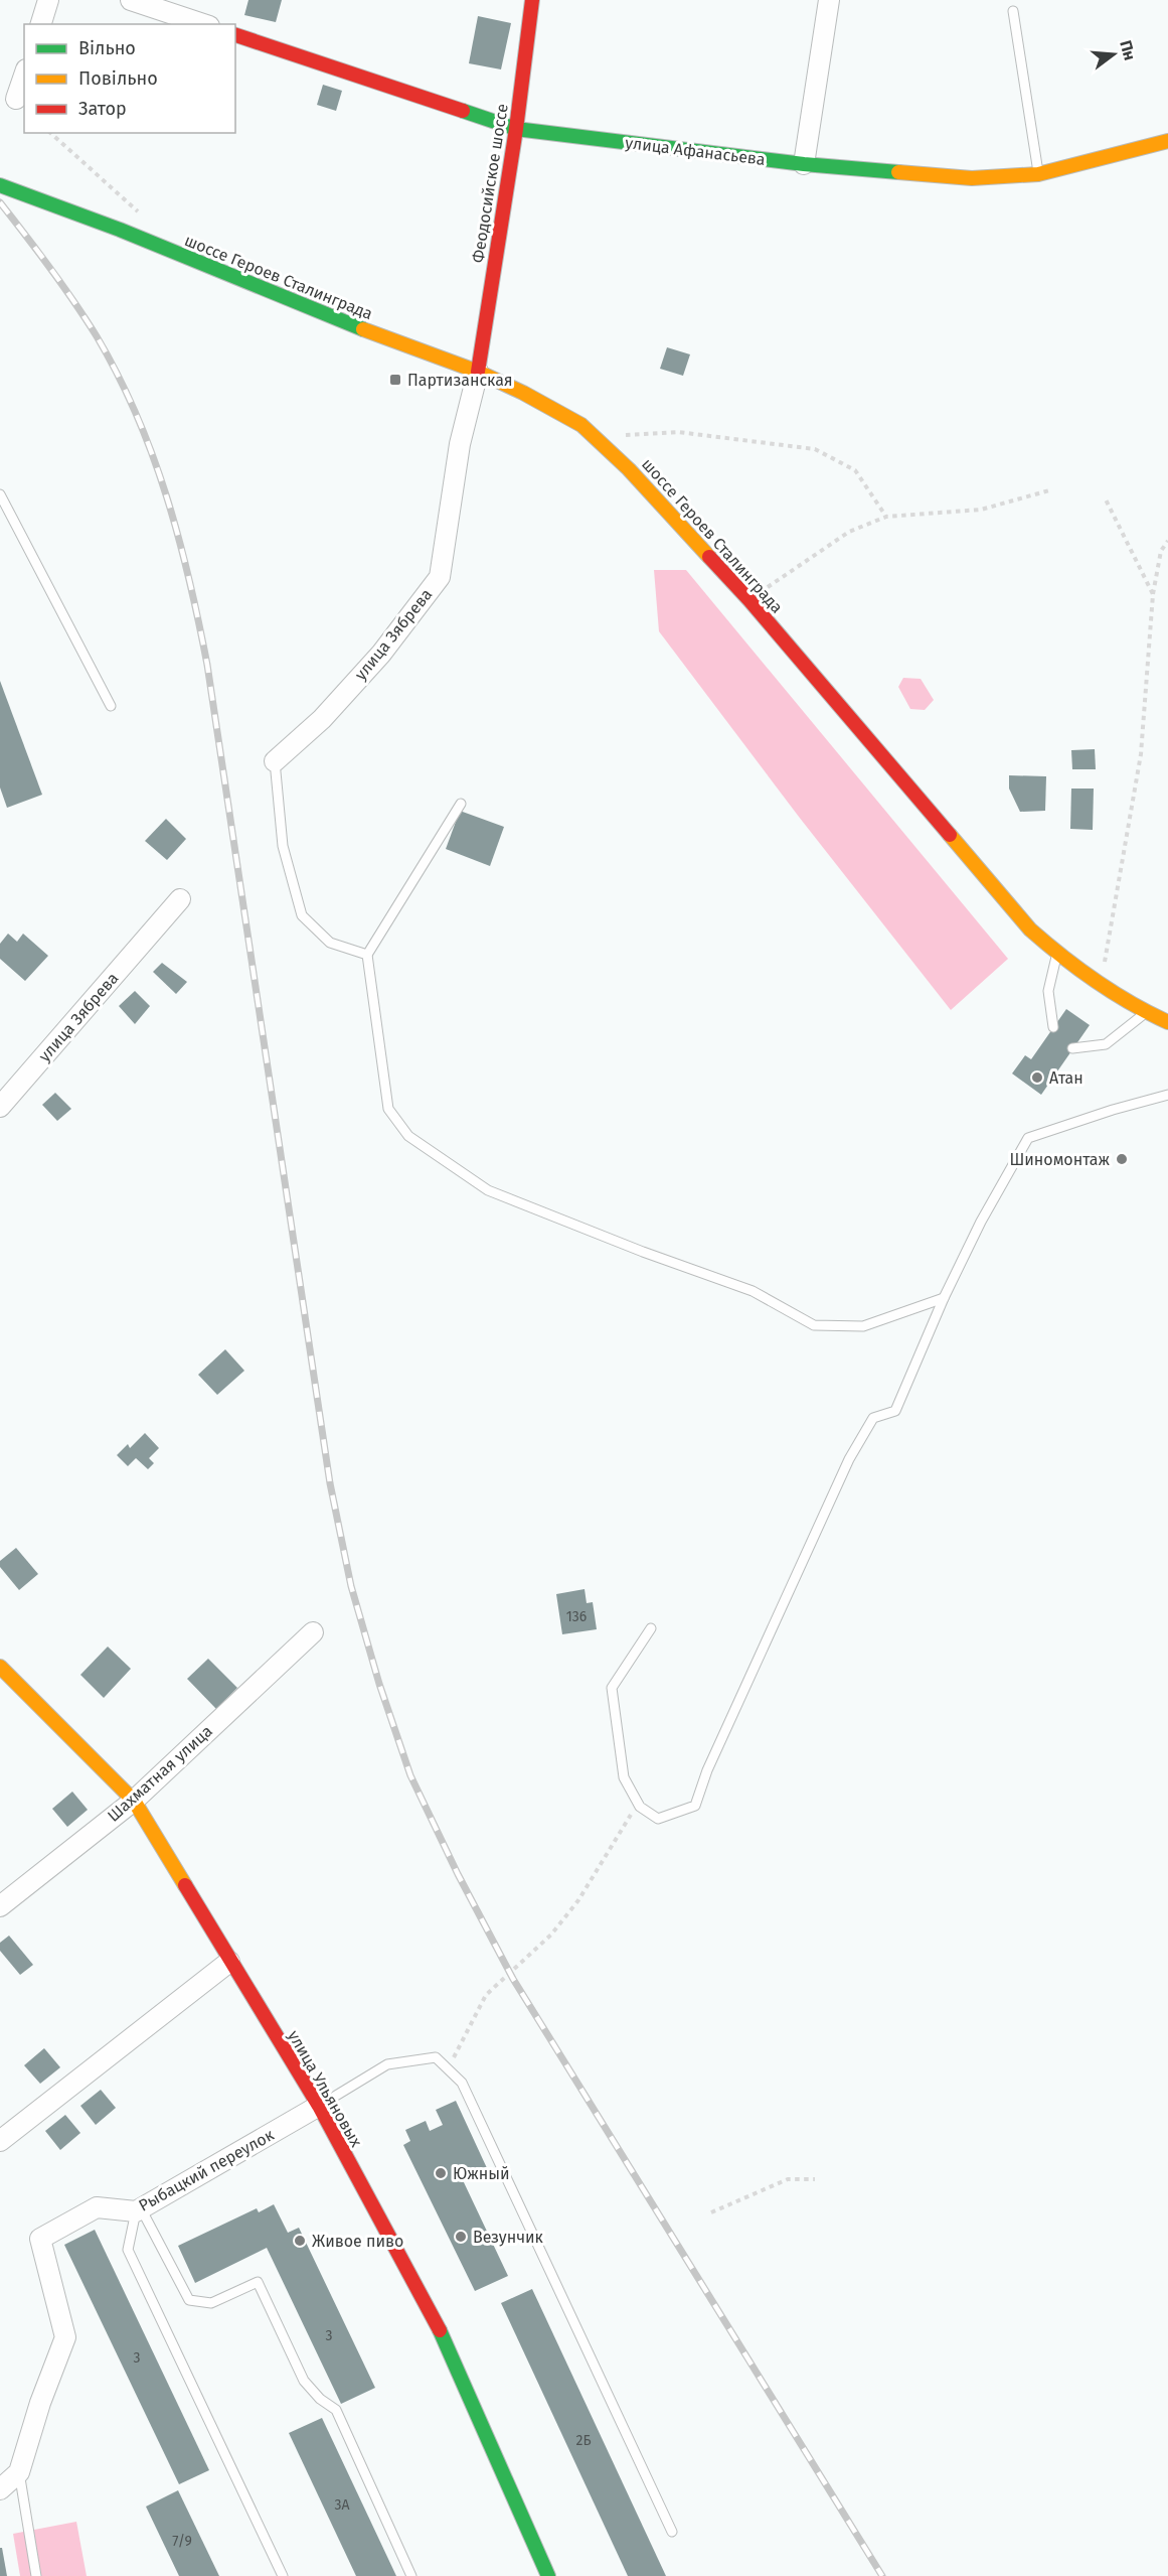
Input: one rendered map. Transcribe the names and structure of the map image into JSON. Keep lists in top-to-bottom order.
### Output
{
  "streets": {
    "street": [
      "улица Афанасьева",
      "Феодосийское шоссе",
      "шоссе Героев Сталинграда",
      "улица Зябрева",
      "Шахматная улица",
      "улица Ульяновых",
      "Рыбацкий переулок"
    ]
  },
  "crossings": [
    ["улица Афанасьева", "Феодосийское шоссе"],
    ["Феодосийское шоссе", "шоссе Героев Сталинграда"],
    ["Феодосийское шоссе", "улица Зябрева"],
    ["шоссе Героев Сталинграда", "улица Зябрева"],
    ["Шахматная улица", "улица Ульяновых"],
    ["улица Ульяновых", "Рыбацкий переулок"]
  ],
  "places": {
    "transit": ["Партизанская"],
    "other": [
      "Атан",
      "Шиномонтаж",
      "Южный",
      "Везунчик",
      "Живое пиво"
    ]
  },
  "house_numbers": [
    "136",
    "3",
    "3",
    "2Б",
    "3А",
    "7/9"
  ],
  "legend": ["Вільно", "Повільно", "Затор"],
  "north": "right"
}
